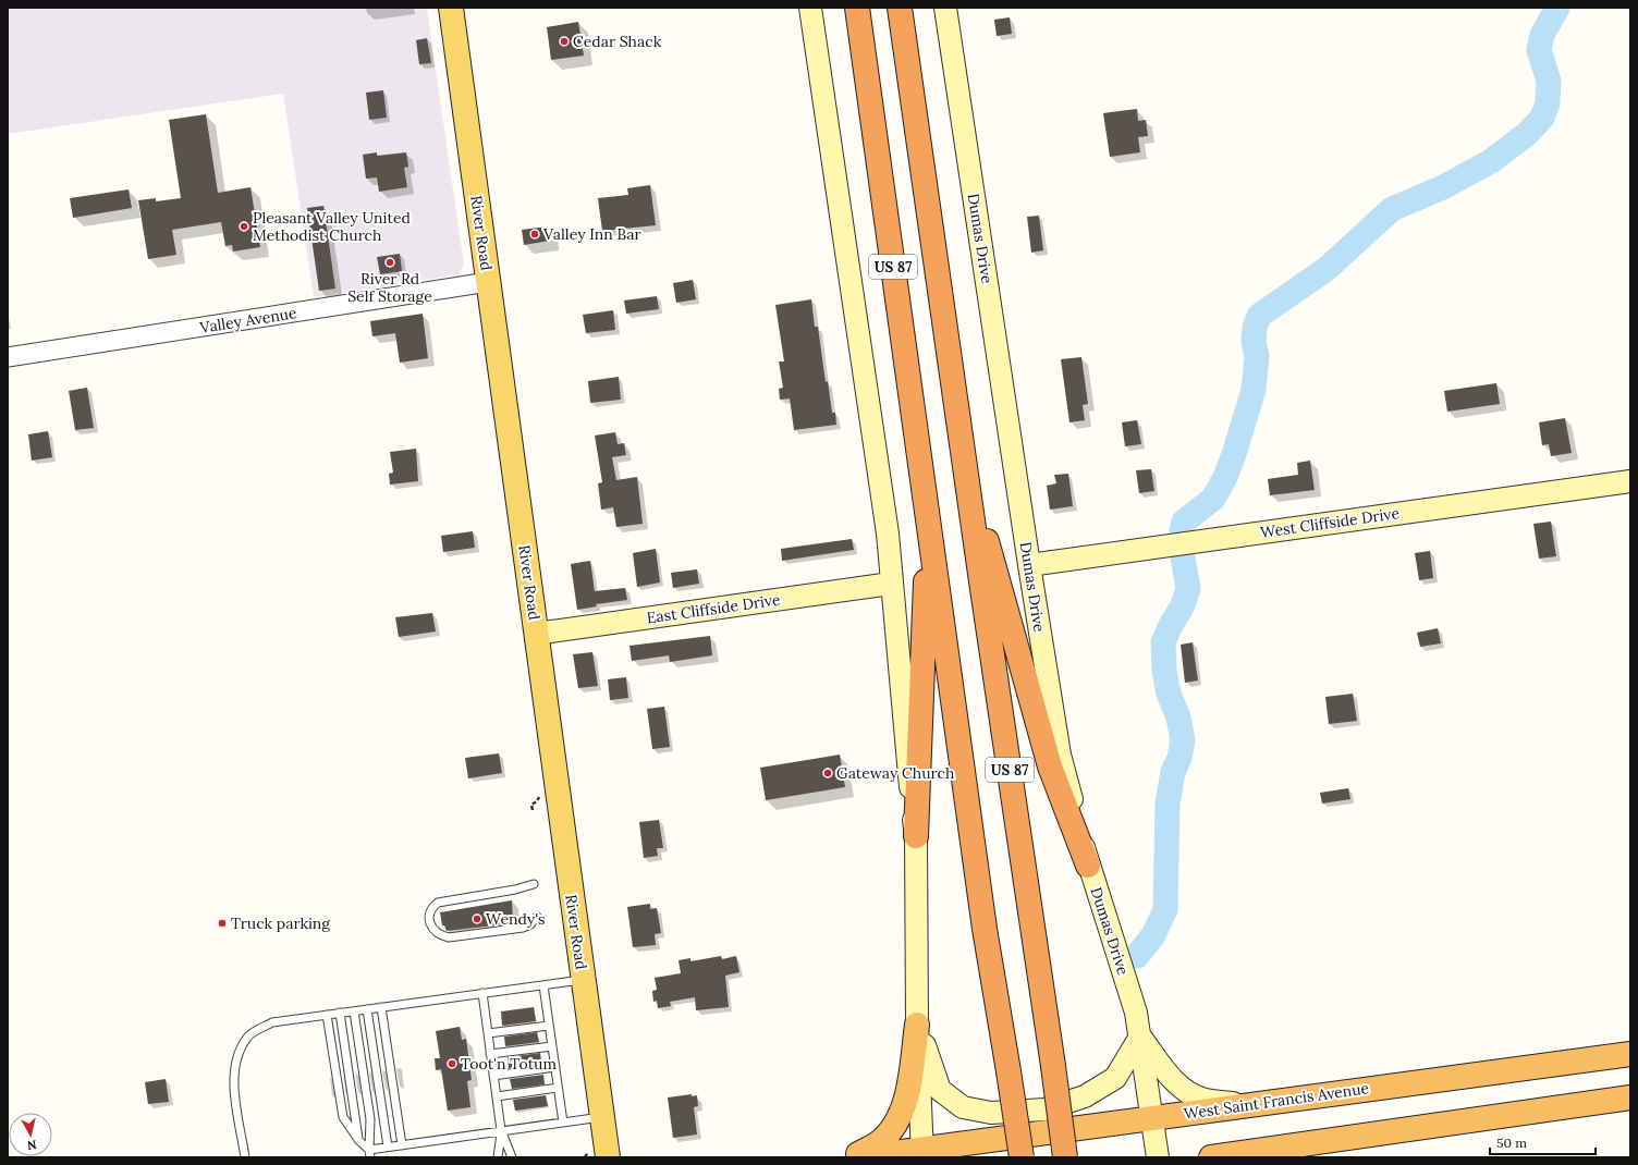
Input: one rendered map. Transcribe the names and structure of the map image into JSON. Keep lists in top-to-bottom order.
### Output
{
  "streets": {
    "highway": ["US 87", "West Saint Francis Avenue"],
    "main road": [
      "River Road",
      "Dumas Drive",
      "West Cliffside Drive",
      "East Cliffside Drive"
    ],
    "street": ["Valley Avenue"]
  },
  "crossings": [
    ["River Road", "Valley Avenue"],
    ["River Road", "East Cliffside Drive"],
    ["Dumas Drive", "West Cliffside Drive"],
    ["Dumas Drive", "West Saint Francis Avenue"]
  ],
  "places": [
    "Cedar Shack",
    "Pleasant Valley United Methodist Church",
    "Valley Inn Bar",
    "River Rd Self Storage",
    "Gateway Church",
    "Wendy's",
    "Truck parking",
    "Toot'n Totum"
  ],
  "scale_bar": "50 m",
  "north": "bottom"
}
